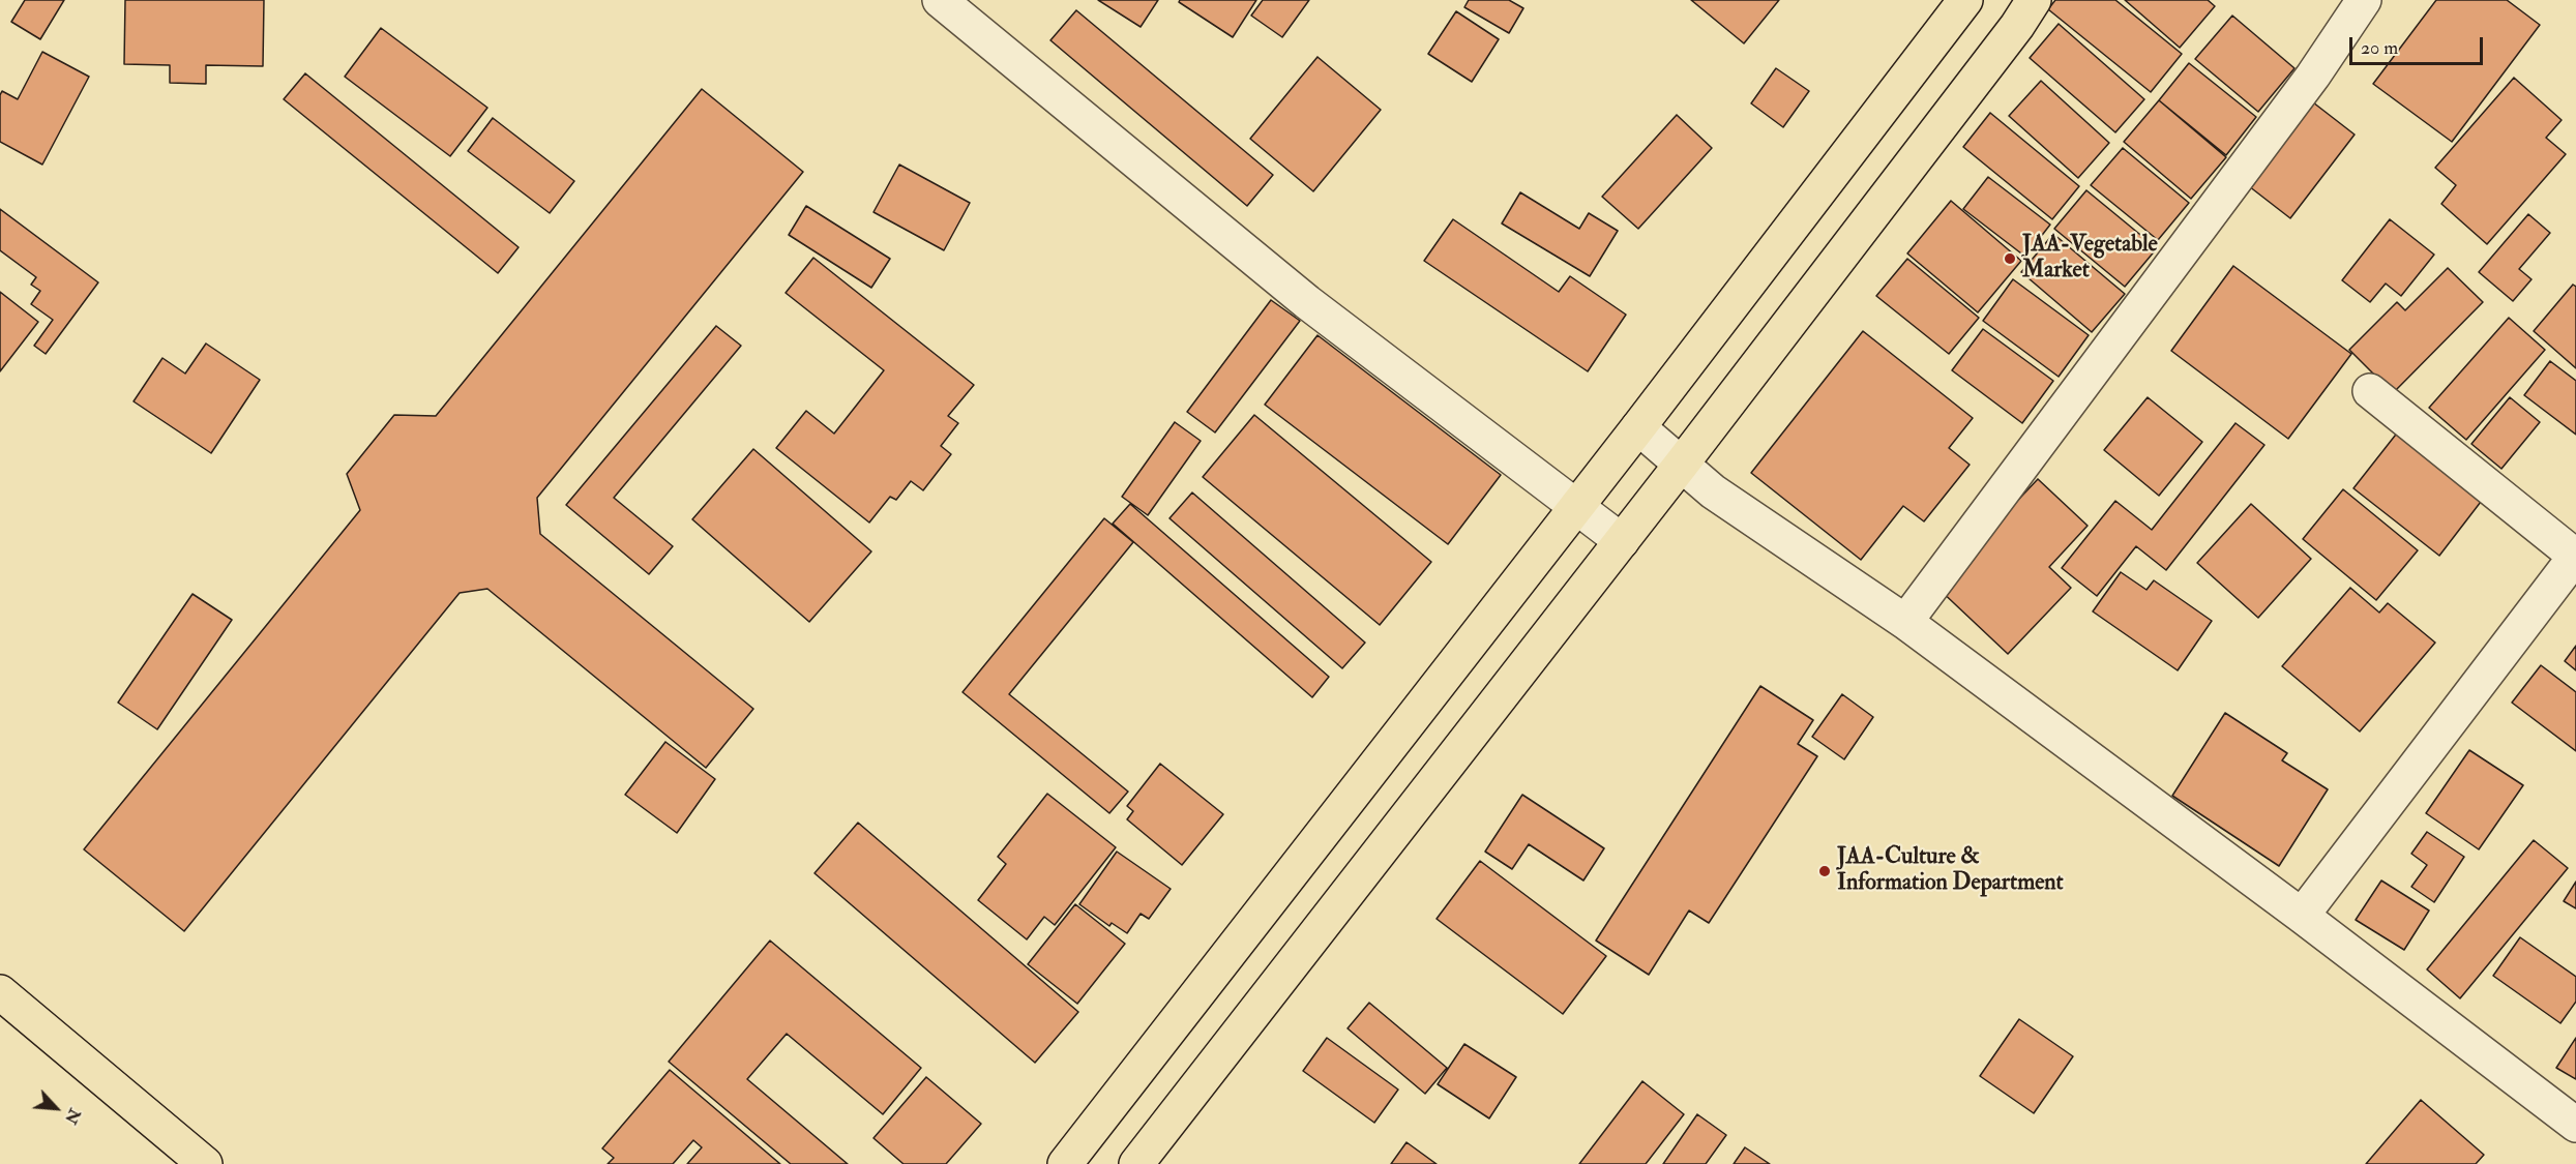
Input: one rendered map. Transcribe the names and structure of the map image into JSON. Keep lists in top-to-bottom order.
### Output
{
  "places": ["JAA-Vegetable Market", "JAA-Culture & Information Department"],
  "scale_bar": "20 m",
  "north": "bottom right"
}
